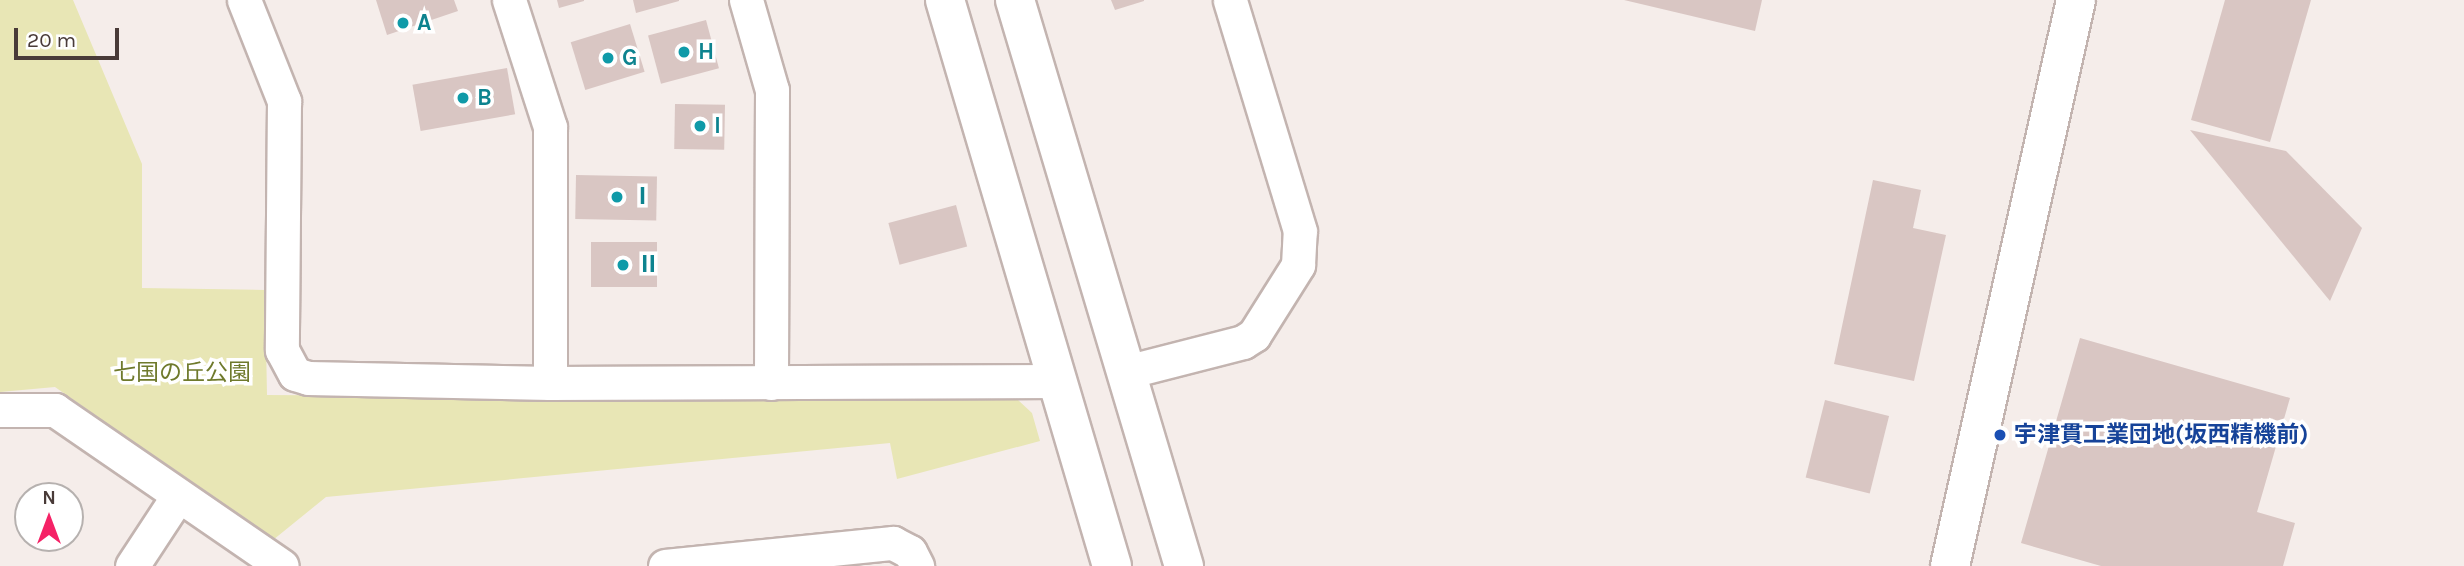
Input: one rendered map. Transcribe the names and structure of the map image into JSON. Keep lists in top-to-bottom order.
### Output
{
  "parks": ["七国の丘公園"],
  "places": [
    "A",
    "H",
    "G",
    "B",
    "I",
    "Ⅰ",
    "Ⅱ",
    "宇津貫工業団地(坂西精機前)"
  ],
  "scale_bar": "20 m",
  "north": "top"
}
